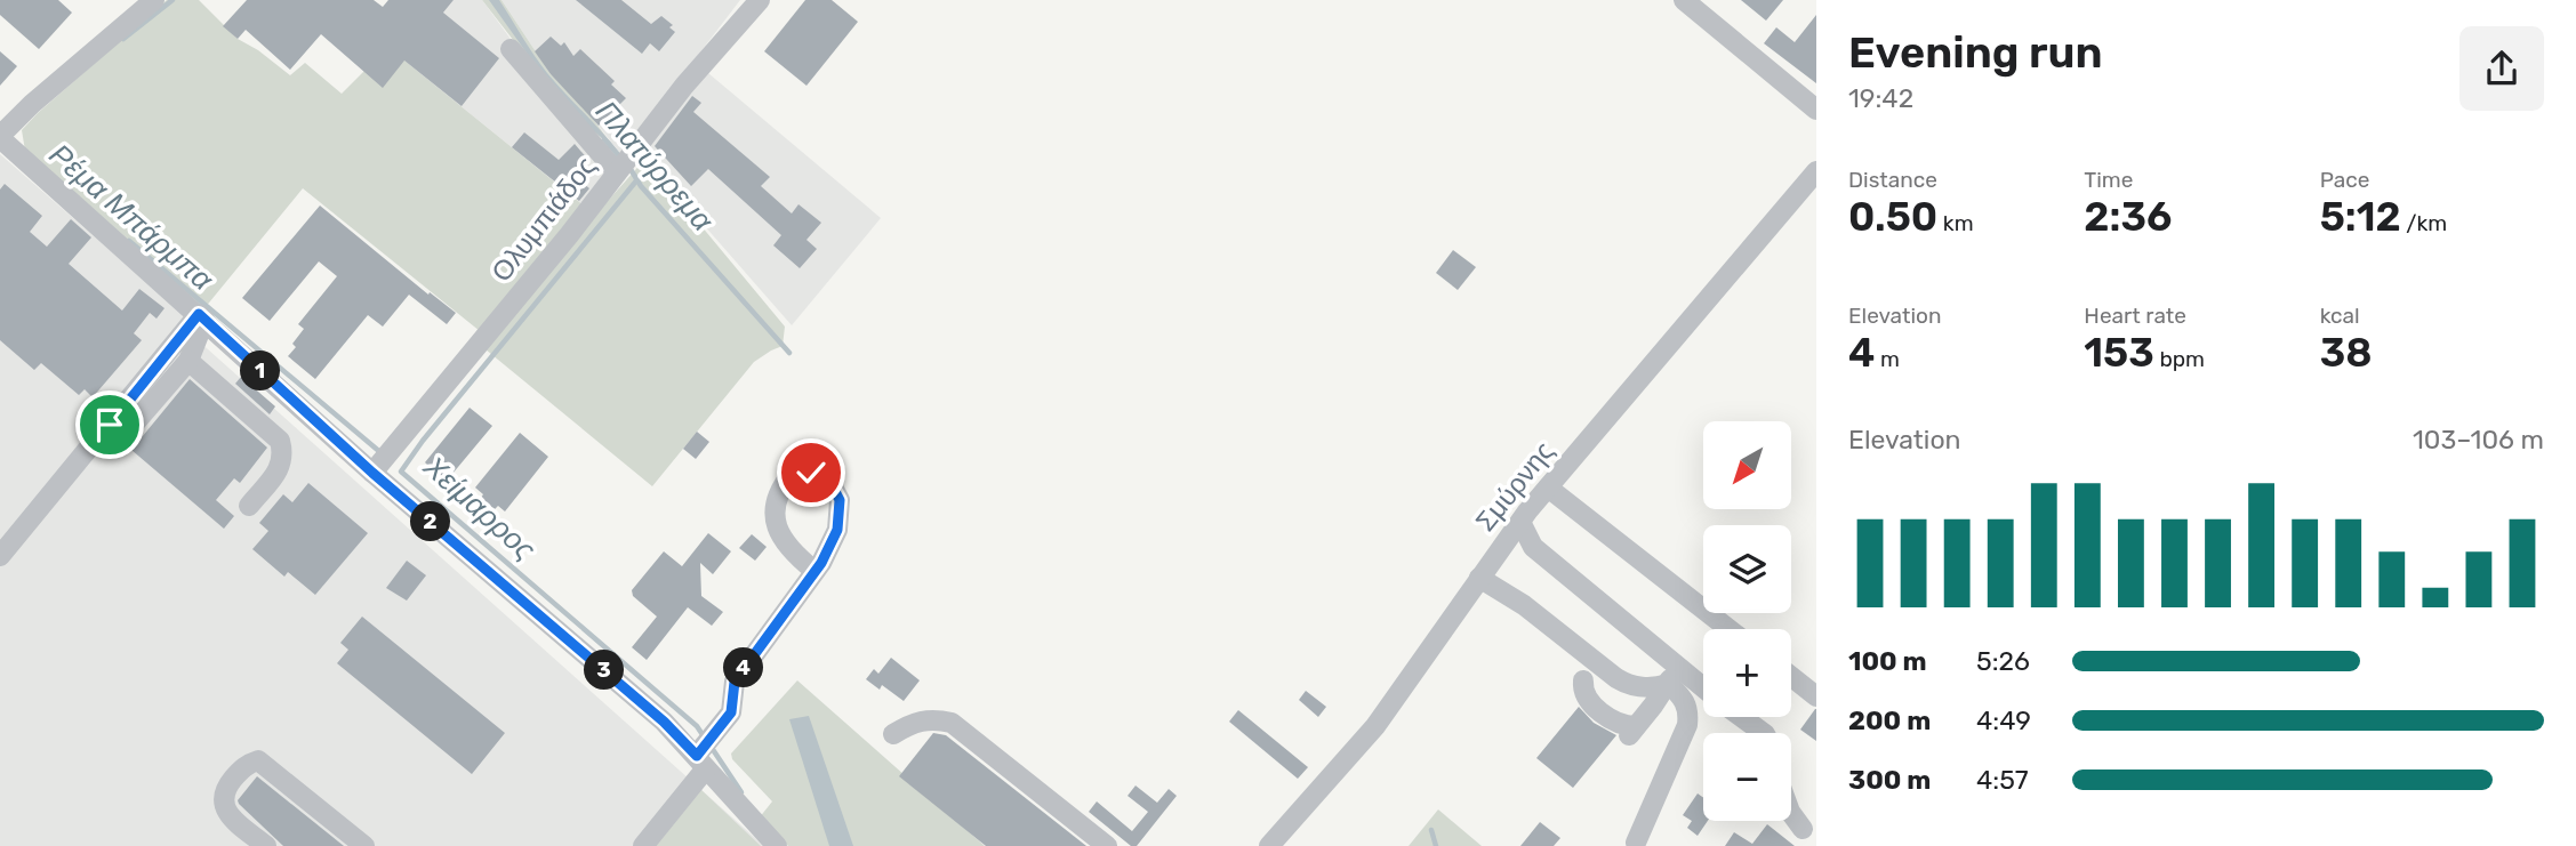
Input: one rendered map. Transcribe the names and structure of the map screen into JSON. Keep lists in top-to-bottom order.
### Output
{
  "streets": {
    "street": ["Ολυμπιάδος", "Σμύρνης"]
  },
  "water": ["Πλατύρρεμα", "Ρέμα Μπάρμπα", "Χείμαρρος"],
  "north": "bottom left",
  "page": {
    "heading": ["Evening run", "19:42"],
    "stats": [
      ["Distance", "0.50 km"],
      ["Time", "2:36"],
      ["Pace", "5:12 /km"],
      ["Elevation", "4 m"],
      ["Heart rate", "153 bpm"],
      ["kcal", "38"]
    ],
    "pins": [
      "1",
      "2",
      "4",
      "3"
    ],
    "chart": ["Elevation", "103–106 m"],
    "map_buttons": ["+", "−"],
    "list": [
      {
        "name": "100 m",
        "note": "5:26"
      },
      {
        "name": "200 m",
        "note": "4:49"
      },
      {
        "name": "300 m",
        "note": "4:57"
      }
    ]
  }
}
